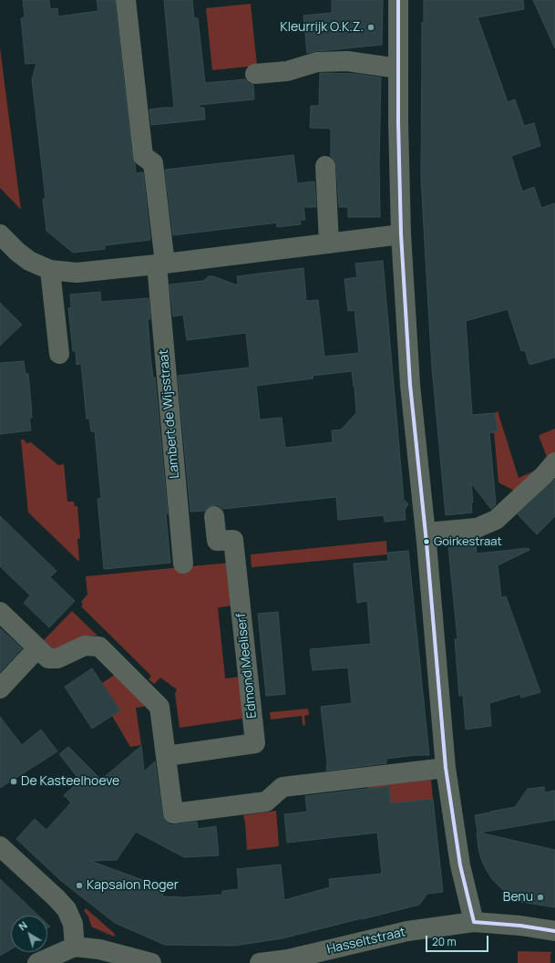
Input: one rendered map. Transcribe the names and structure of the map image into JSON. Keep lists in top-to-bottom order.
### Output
{
  "streets": {
    "street": ["Lambert de Wijsstraat", "Edmond Meeliserf", "Hasseltstraat"]
  },
  "places": [
    "Kleurrijk O.K.Z.",
    "Goirkestraat",
    "De Kasteelhoeve",
    "Kapsalon Roger",
    "Benu"
  ],
  "scale_bar": "20 m",
  "north": "top left"
}
